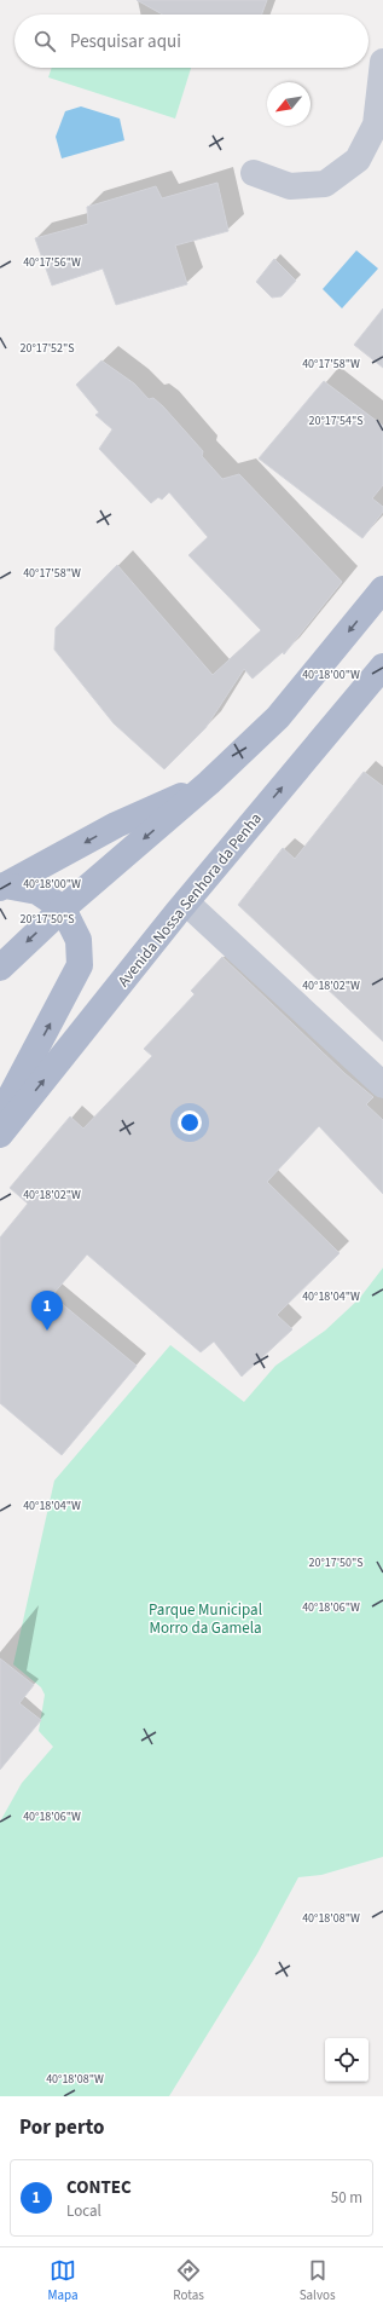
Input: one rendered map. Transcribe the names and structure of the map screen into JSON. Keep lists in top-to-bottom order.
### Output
{
  "streets": {
    "main road": ["Avenida Nossa Senhora da Penha"]
  },
  "parks": ["Parque Municipal Morro da Gamela"],
  "north": "bottom left",
  "page": {
    "search": "Pesquisar aqui",
    "pins": "1",
    "heading": "Por perto",
    "list": [
      {
        "mark": "1",
        "name": "CONTEC",
        "note": "Local",
        "value": "50 m"
      }
    ],
    "nav": ["Mapa", "Rotas", "Salvos"]
  },
  "coordinates": [
    "40°17'56\"W",
    "20°17'52\"S",
    "40°17'58\"W",
    "20°17'54\"S",
    "40°18'00\"W",
    "20°17'50\"S",
    "40°18'02\"W",
    "40°18'04\"W",
    "40°18'06\"W",
    "40°18'08\"W"
  ]
}
